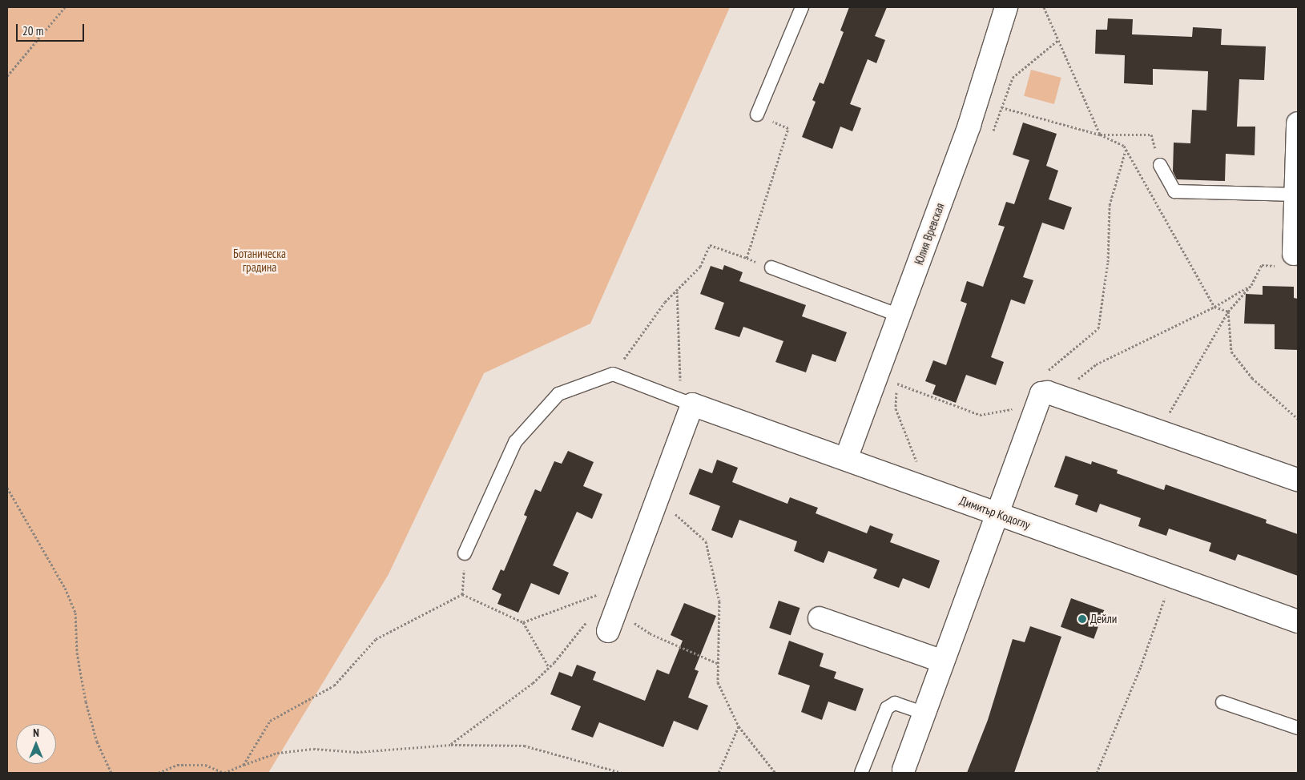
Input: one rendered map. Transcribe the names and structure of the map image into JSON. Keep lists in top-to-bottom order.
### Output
{
  "streets": {
    "street": ["Юлия Вревская", "Димитър Кодоглу"]
  },
  "crossings": [
    ["Юлия Вревская", "Димитър Кодоглу"]
  ],
  "parks": ["Ботаническа градина"],
  "places": ["Дейли"],
  "scale_bar": "20 m",
  "north": "top"
}
